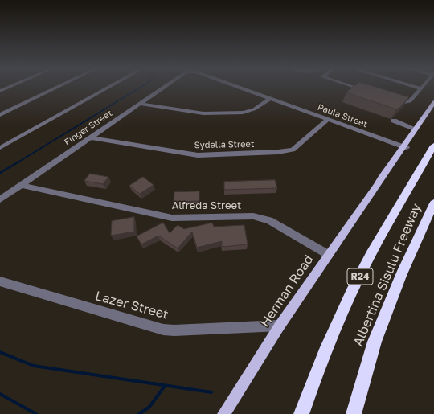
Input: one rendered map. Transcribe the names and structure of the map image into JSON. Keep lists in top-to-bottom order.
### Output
{
  "streets": {
    "highway": ["Albertina Sisulu Freeway", "R24"],
    "main road": ["Herman Road"],
    "street": [
      "Paula Street",
      "Finger Street",
      "Sydella Street",
      "Alfreda Street",
      "Lazer Street"
    ]
  },
  "crossings": [
    ["Paula Street", "Sydella Street"],
    ["Paula Street", "Herman Road"],
    ["Finger Street", "Sydella Street"],
    ["Finger Street", "Alfreda Street"],
    ["Alfreda Street", "Herman Road"],
    ["Herman Road", "Lazer Street"]
  ]
}
